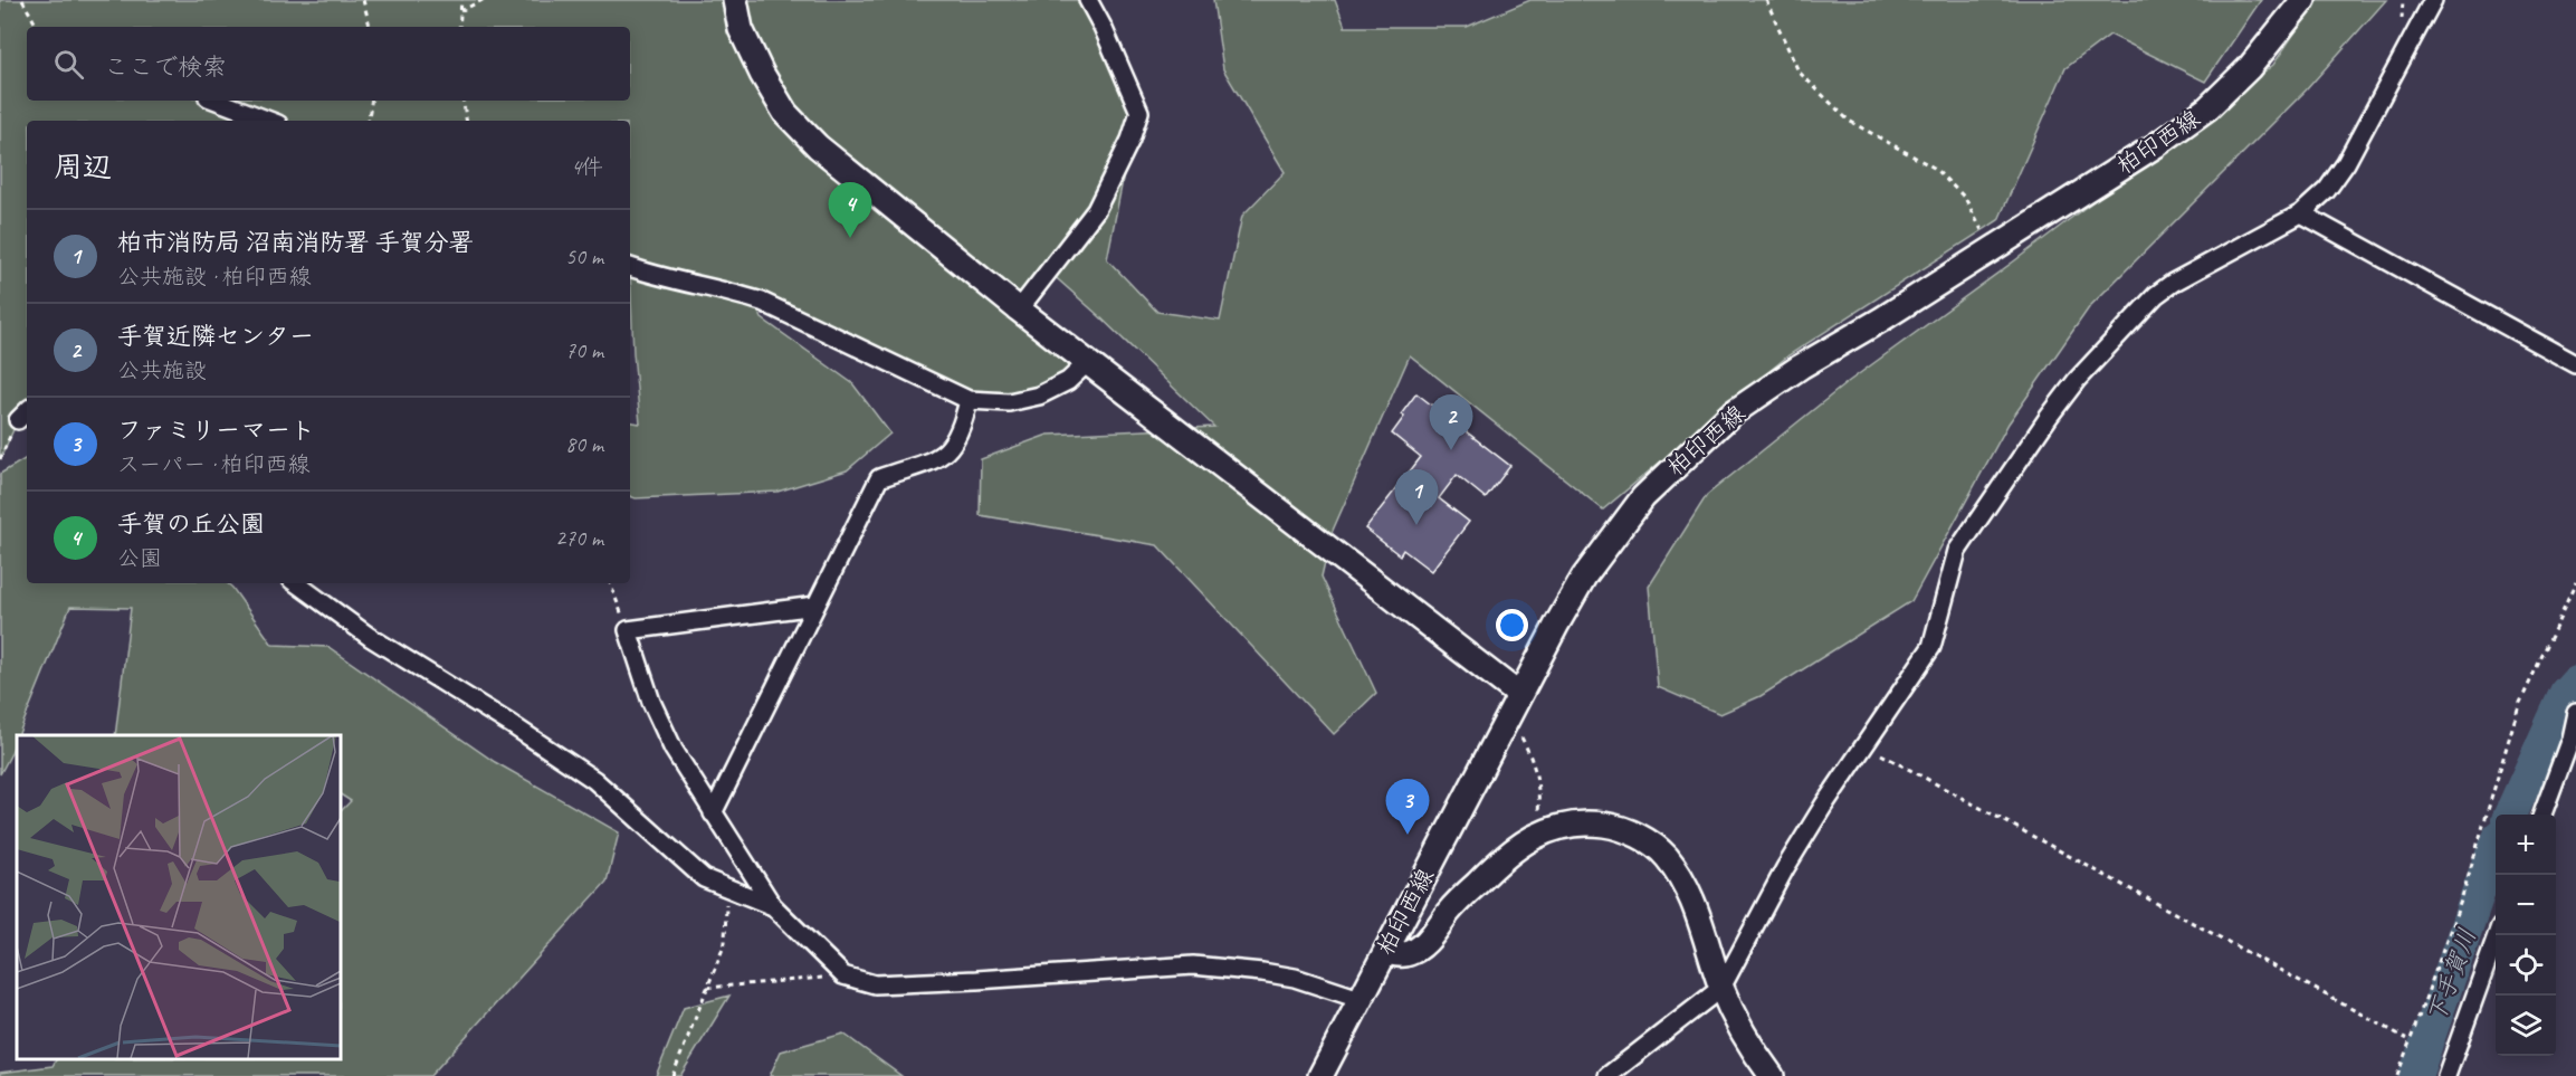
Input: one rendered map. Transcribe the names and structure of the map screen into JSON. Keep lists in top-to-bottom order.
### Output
{
  "streets": {
    "street": ["柏印西線"]
  },
  "water": ["下手賀川"],
  "page": {
    "search": "ここで検索",
    "heading": ["周辺", "4件"],
    "pins": [
      "4",
      "2",
      "1",
      "3"
    ],
    "list": [
      {
        "mark": "1",
        "name": "柏市消防局 沼南消防署 手賀分署",
        "note": "公共施設 · 柏印西線",
        "value": "50 m"
      },
      {
        "mark": "2",
        "name": "手賀近隣センター",
        "note": "公共施設",
        "value": "70 m"
      },
      {
        "mark": "3",
        "name": "ファミリーマート",
        "note": "スーパー · 柏印西線",
        "value": "80 m"
      },
      {
        "mark": "4",
        "name": "手賀の丘公園",
        "note": "公園",
        "value": "270 m"
      }
    ],
    "map_buttons": ["+", "−"]
  }
}
